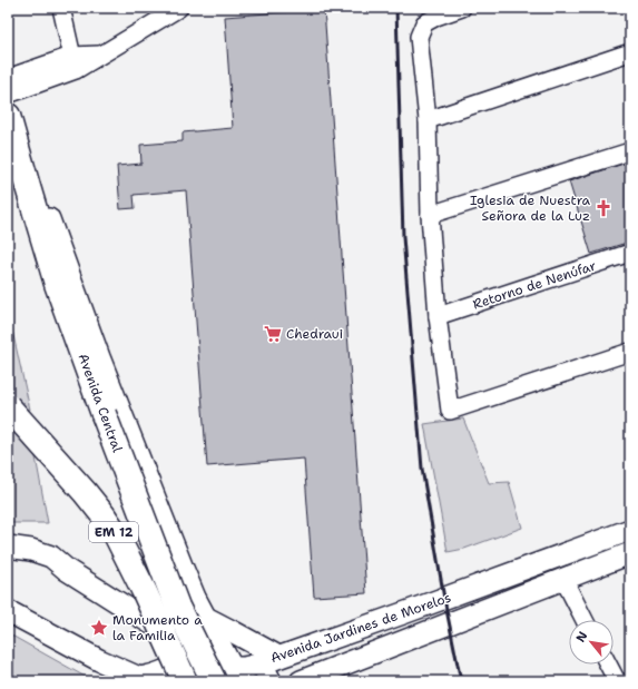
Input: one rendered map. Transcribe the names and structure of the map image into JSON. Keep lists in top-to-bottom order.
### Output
{
  "streets": {
    "highway": ["Avenida Central", "EM 12"],
    "main road": ["Avenida Jardines de Morelos"],
    "street": ["Retorno de Nenúfar"]
  },
  "crossings": [
    ["Avenida Central", "Avenida Jardines de Morelos"]
  ],
  "places": {
    "church": ["Iglesia de Nuestra Señora de la Luz"],
    "supermarket": ["Chedraui"],
    "place": ["Monumento a la Familia"]
  },
  "north": "top left"
}
